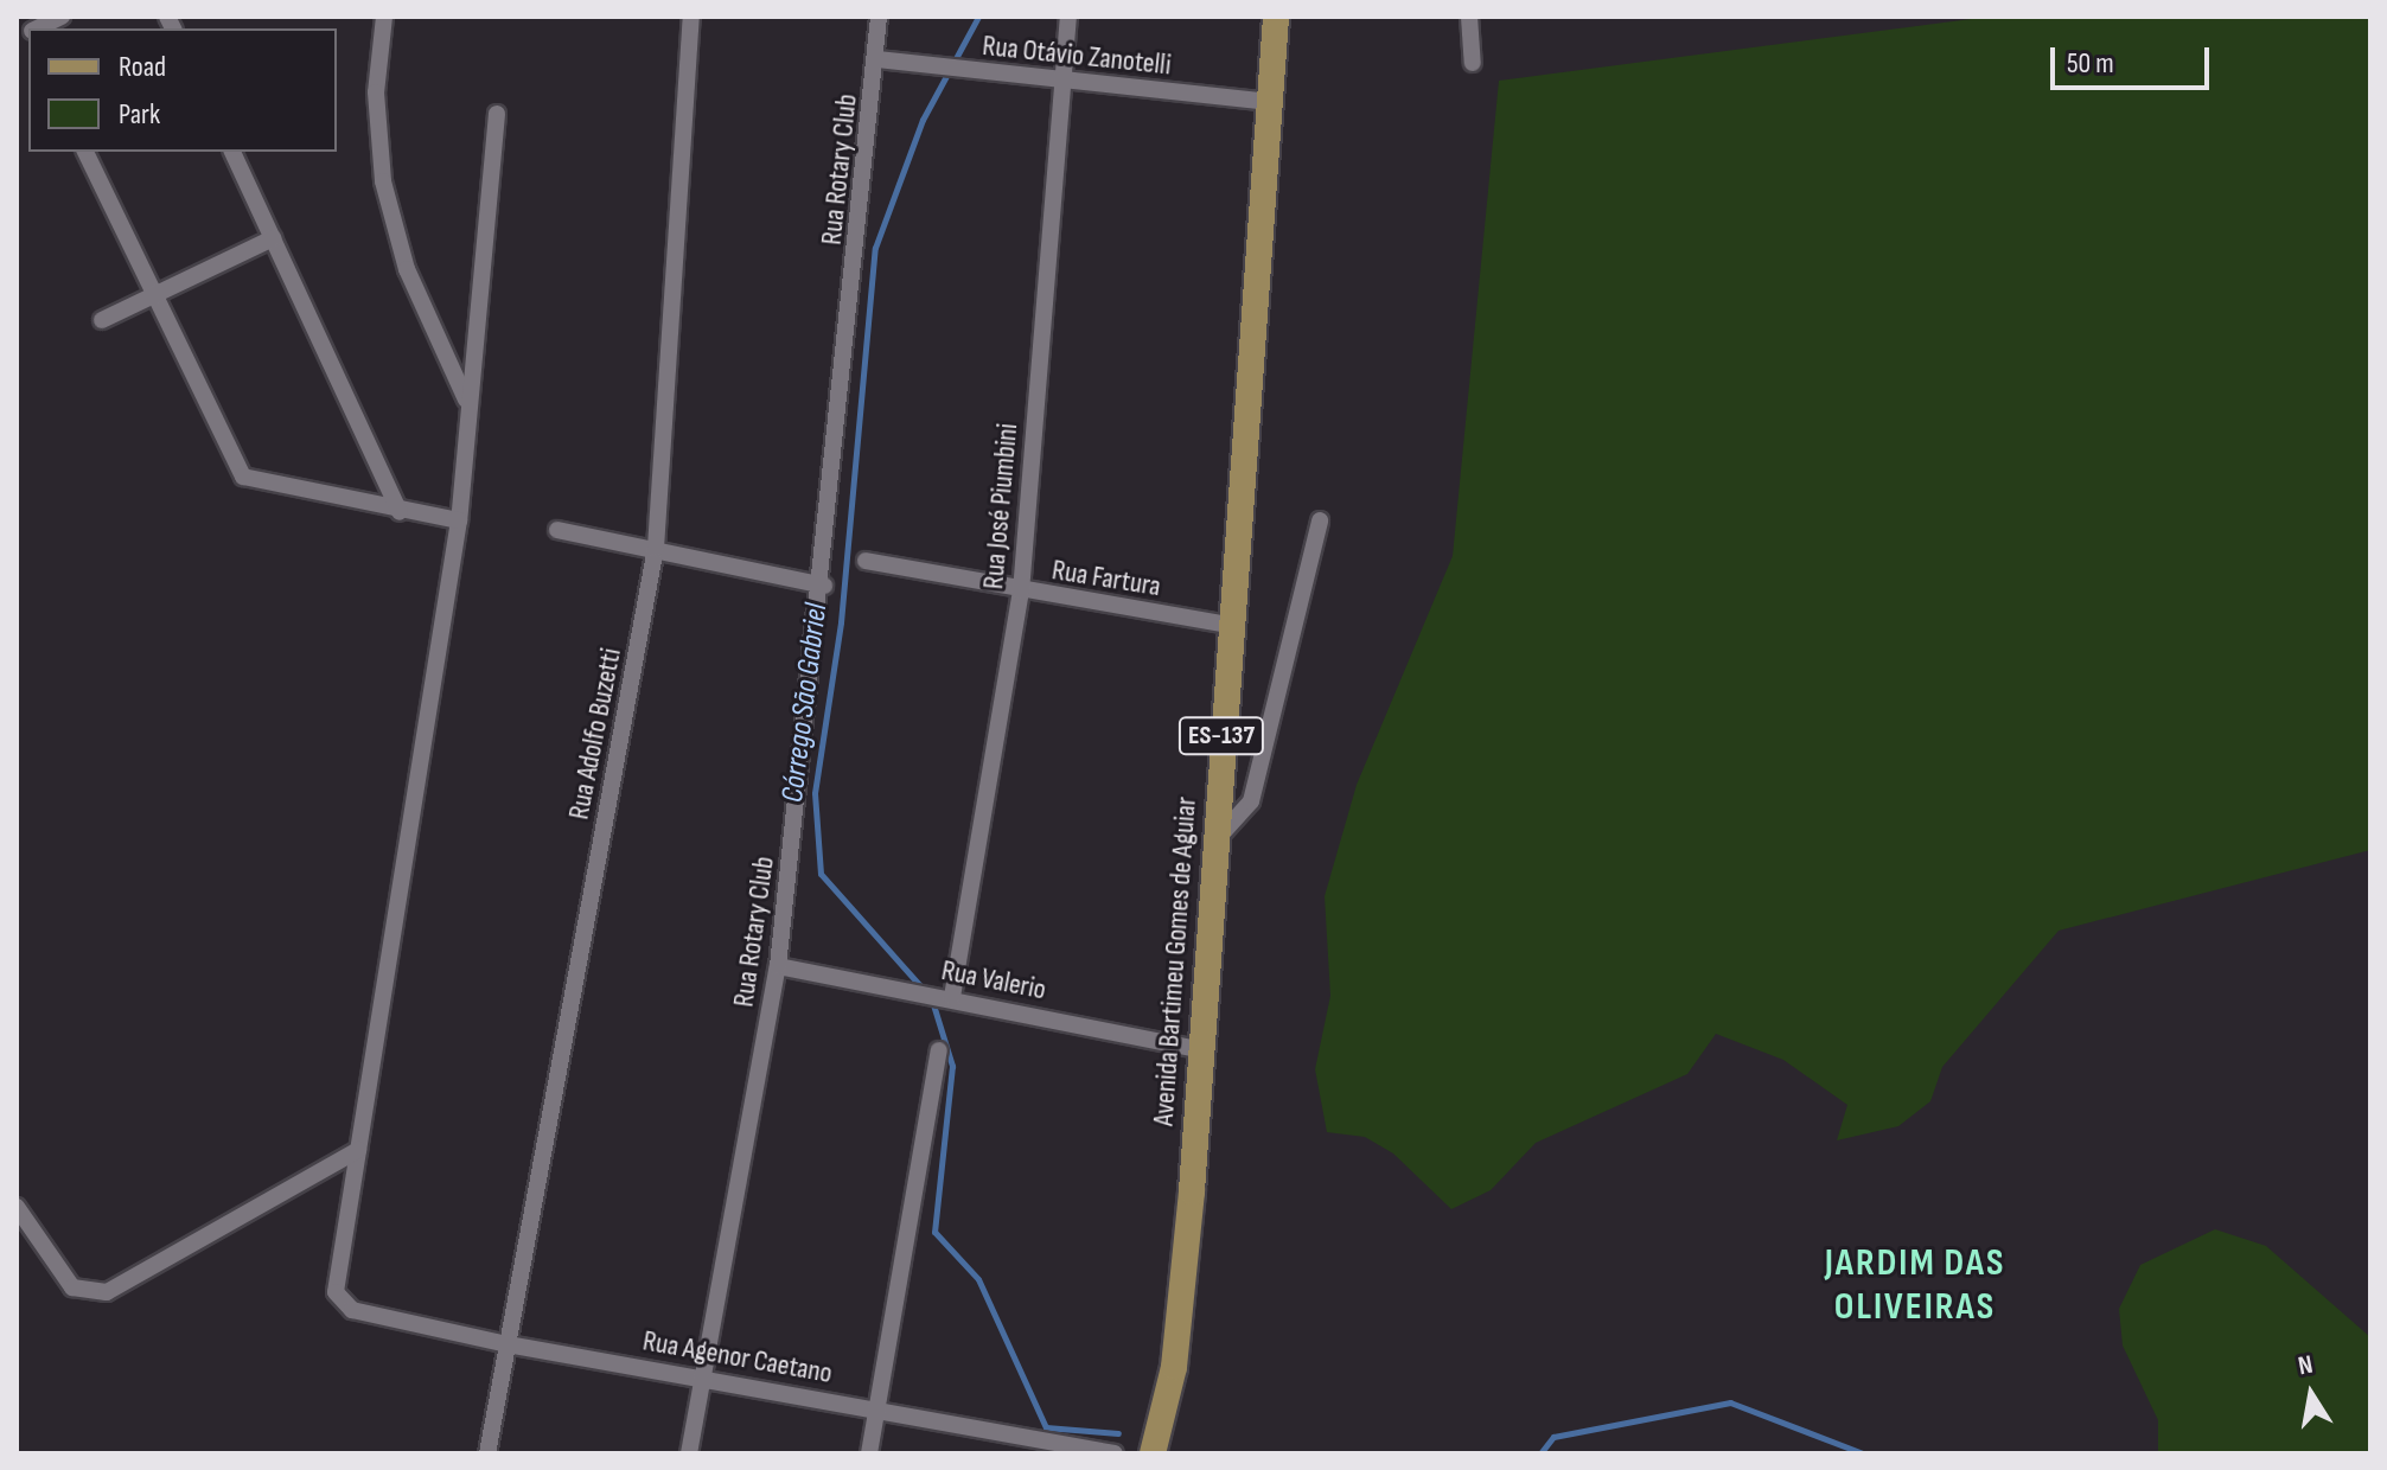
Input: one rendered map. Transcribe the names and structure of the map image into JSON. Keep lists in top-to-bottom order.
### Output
{
  "streets": {
    "main road": ["ES-137", "Avenida Bartimeu Gomes de Aguiar"],
    "street": [
      "Rua Otávio Zanotelli",
      "Rua Rotary Club",
      "Rua José Piumbini",
      "Rua Fartura",
      "Rua Adolfo Buzetti",
      "Rua Valerio",
      "Rua Agenor Caetano"
    ]
  },
  "crossings": [
    ["Rua Otávio Zanotelli", "Rua Rotary Club"],
    ["Rua Otávio Zanotelli", "Rua José Piumbini"],
    ["Rua Otávio Zanotelli", "Avenida Bartimeu Gomes de Aguiar"],
    ["Rua Rotary Club", "Rua Valerio"],
    ["Rua Rotary Club", "Rua Agenor Caetano"],
    ["Rua José Piumbini", "Rua Fartura"],
    ["Rua José Piumbini", "Rua Valerio"],
    ["Rua Fartura", "Avenida Bartimeu Gomes de Aguiar"],
    ["Rua Adolfo Buzetti", "Rua Agenor Caetano"],
    ["Avenida Bartimeu Gomes de Aguiar", "Rua Valerio"]
  ],
  "districts": ["JARDIM DAS OLIVEIRAS"],
  "water": ["Córrego São Gabriel"],
  "legend": ["Road", "Park"],
  "scale_bar": "50 m",
  "north": "top"
}
